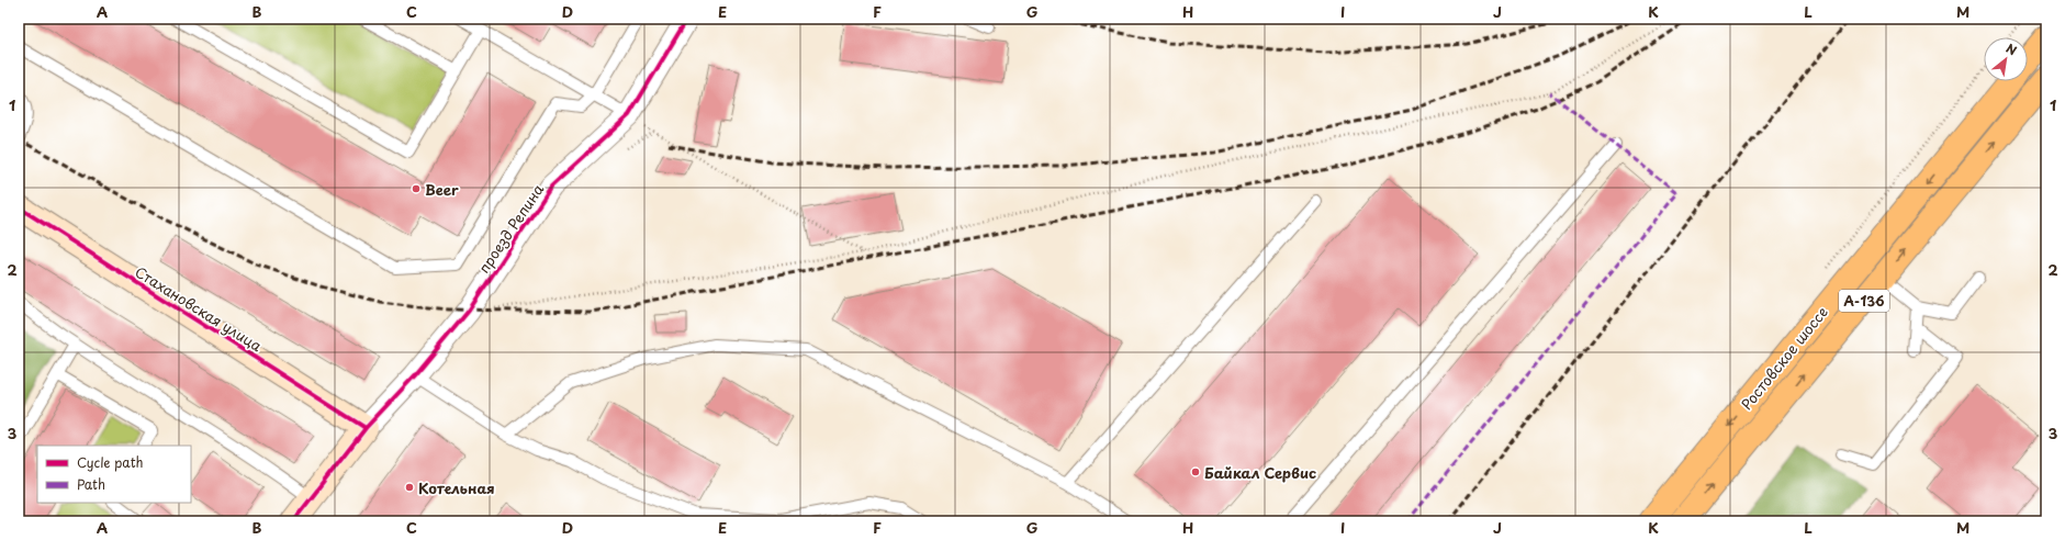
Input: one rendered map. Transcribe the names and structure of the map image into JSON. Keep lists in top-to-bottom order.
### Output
{
  "streets": {
    "main road": ["А-136", "Ростовское шоссе"],
    "street": ["проезд Репина", "Стахановская улица"]
  },
  "crossings": [
    ["проезд Репина", "Стахановская улица"]
  ],
  "places": ["Beer", "Байкал Сервис", "Котельная"],
  "legend": ["Cycle path", "Path"],
  "north": "top right",
  "grid": {
    "columns": [
      "A",
      "B",
      "C",
      "D",
      "E",
      "F",
      "G",
      "H",
      "I",
      "J",
      "K",
      "L",
      "M"
    ],
    "rows": ["1", "2", "3"]
  }
}
